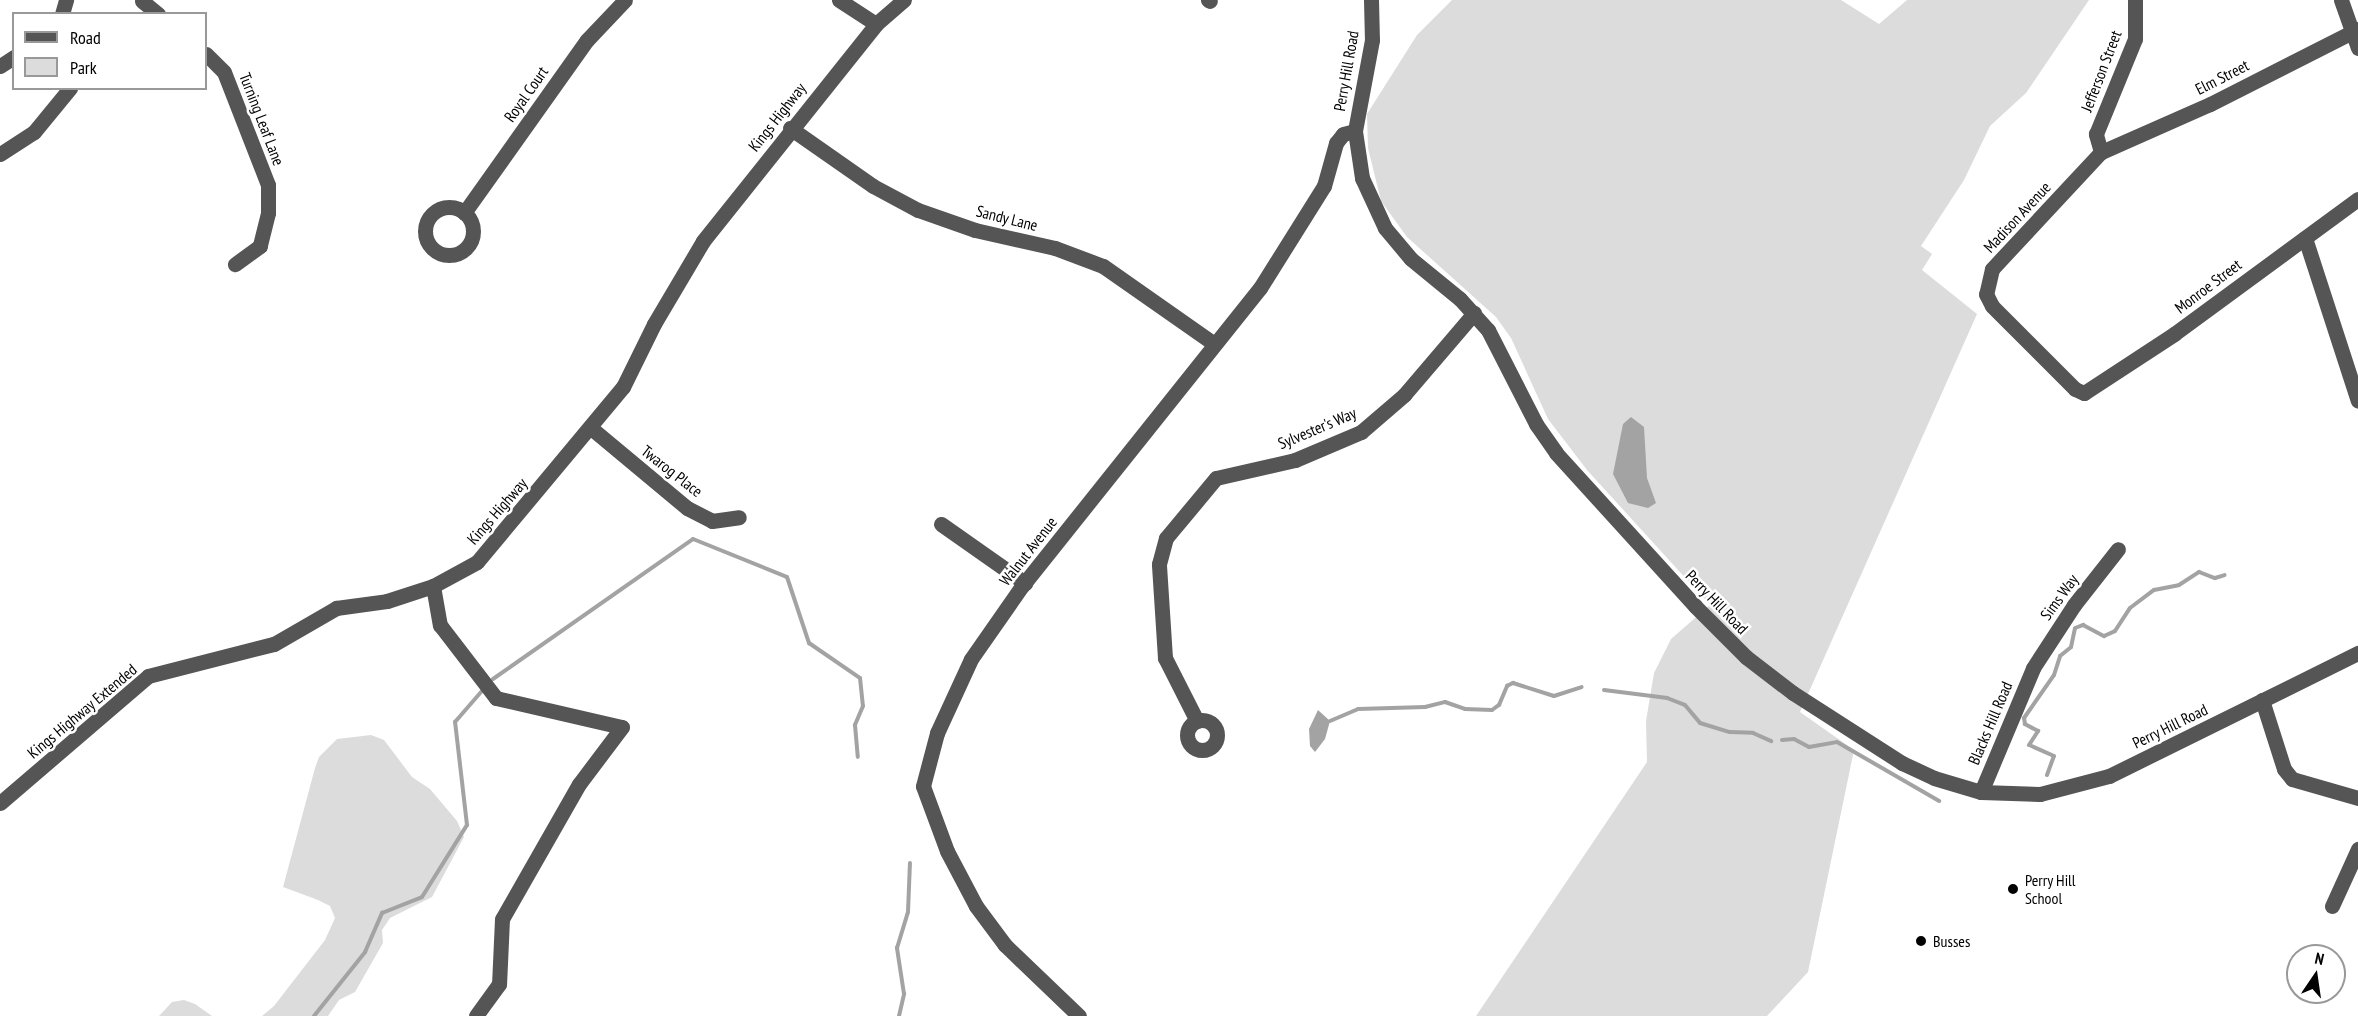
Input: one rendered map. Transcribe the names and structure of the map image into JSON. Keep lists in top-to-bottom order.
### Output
{
  "streets": {
    "street": [
      "Perry Hill Road",
      "Jefferson Street",
      "Elm Street",
      "Royal Court",
      "Kings Highway",
      "Turning Leaf Lane",
      "Madison Avenue",
      "Sandy Lane",
      "Monroe Street",
      "Sylvester's Way",
      "Twarog Place",
      "Walnut Avenue",
      "Sims Way",
      "Kings Highway Extended",
      "Blacks Hill Road"
    ]
  },
  "crossings": [
    ["Perry Hill Road", "Sylvester's Way"],
    ["Perry Hill Road", "Walnut Avenue"],
    ["Perry Hill Road", "Blacks Hill Road"],
    ["Jefferson Street", "Elm Street"],
    ["Jefferson Street", "Madison Avenue"],
    ["Elm Street", "Madison Avenue"],
    ["Kings Highway", "Sandy Lane"],
    ["Kings Highway", "Twarog Place"],
    ["Kings Highway", "Kings Highway Extended"],
    ["Madison Avenue", "Monroe Street"],
    ["Sandy Lane", "Walnut Avenue"],
    ["Sims Way", "Blacks Hill Road"]
  ],
  "places": ["Perry Hill School", "Busses"],
  "legend": ["Road", "Park"],
  "north": "top"
}
